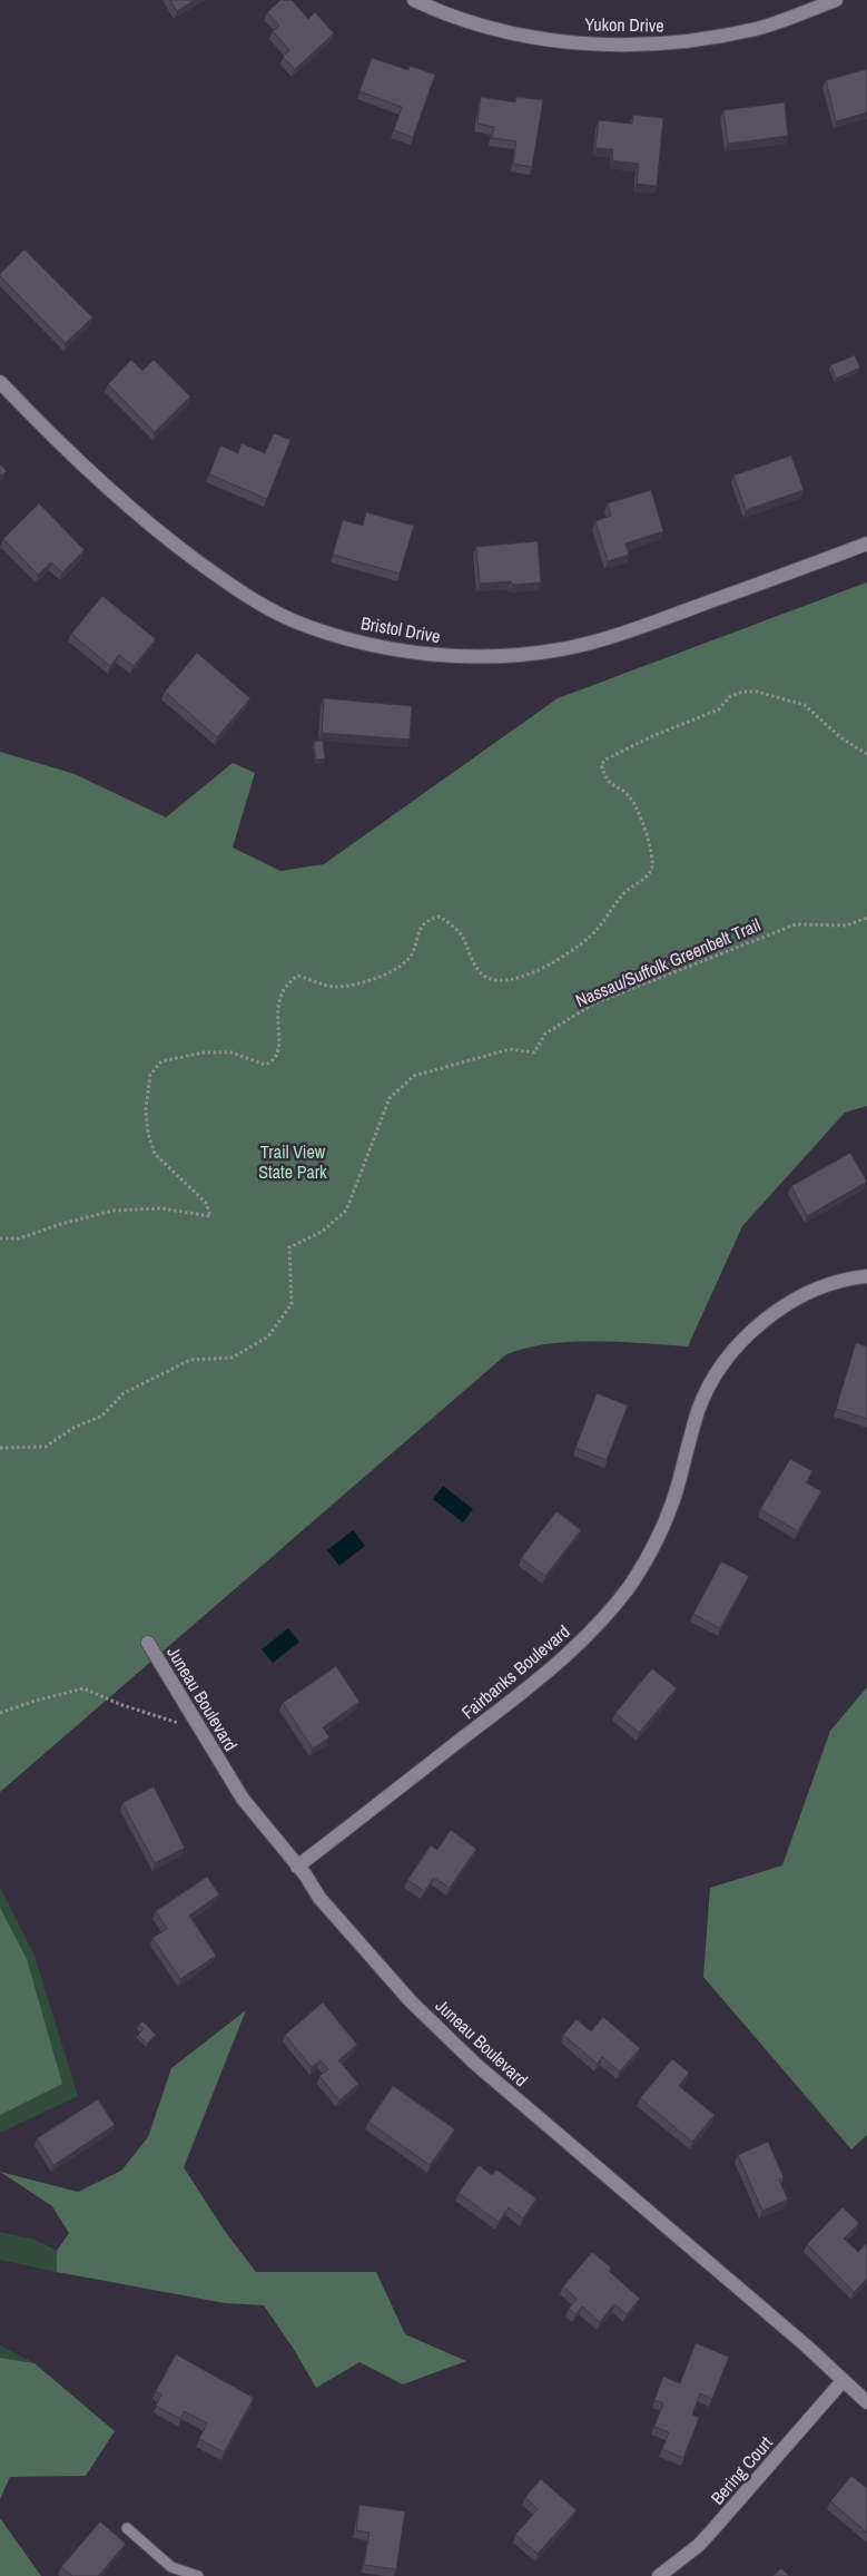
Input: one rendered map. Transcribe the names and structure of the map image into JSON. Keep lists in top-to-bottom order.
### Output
{
  "streets": {
    "street": [
      "Yukon Drive",
      "Bristol Drive",
      "Fairbanks Boulevard",
      "Juneau Boulevard",
      "Bering Court"
    ],
    "path": ["Nassau/Suffolk Greenbelt Trail"]
  },
  "crossings": [
    ["Fairbanks Boulevard", "Juneau Boulevard"],
    ["Juneau Boulevard", "Bering Court"]
  ],
  "parks": ["Trail View State Park"]
}
